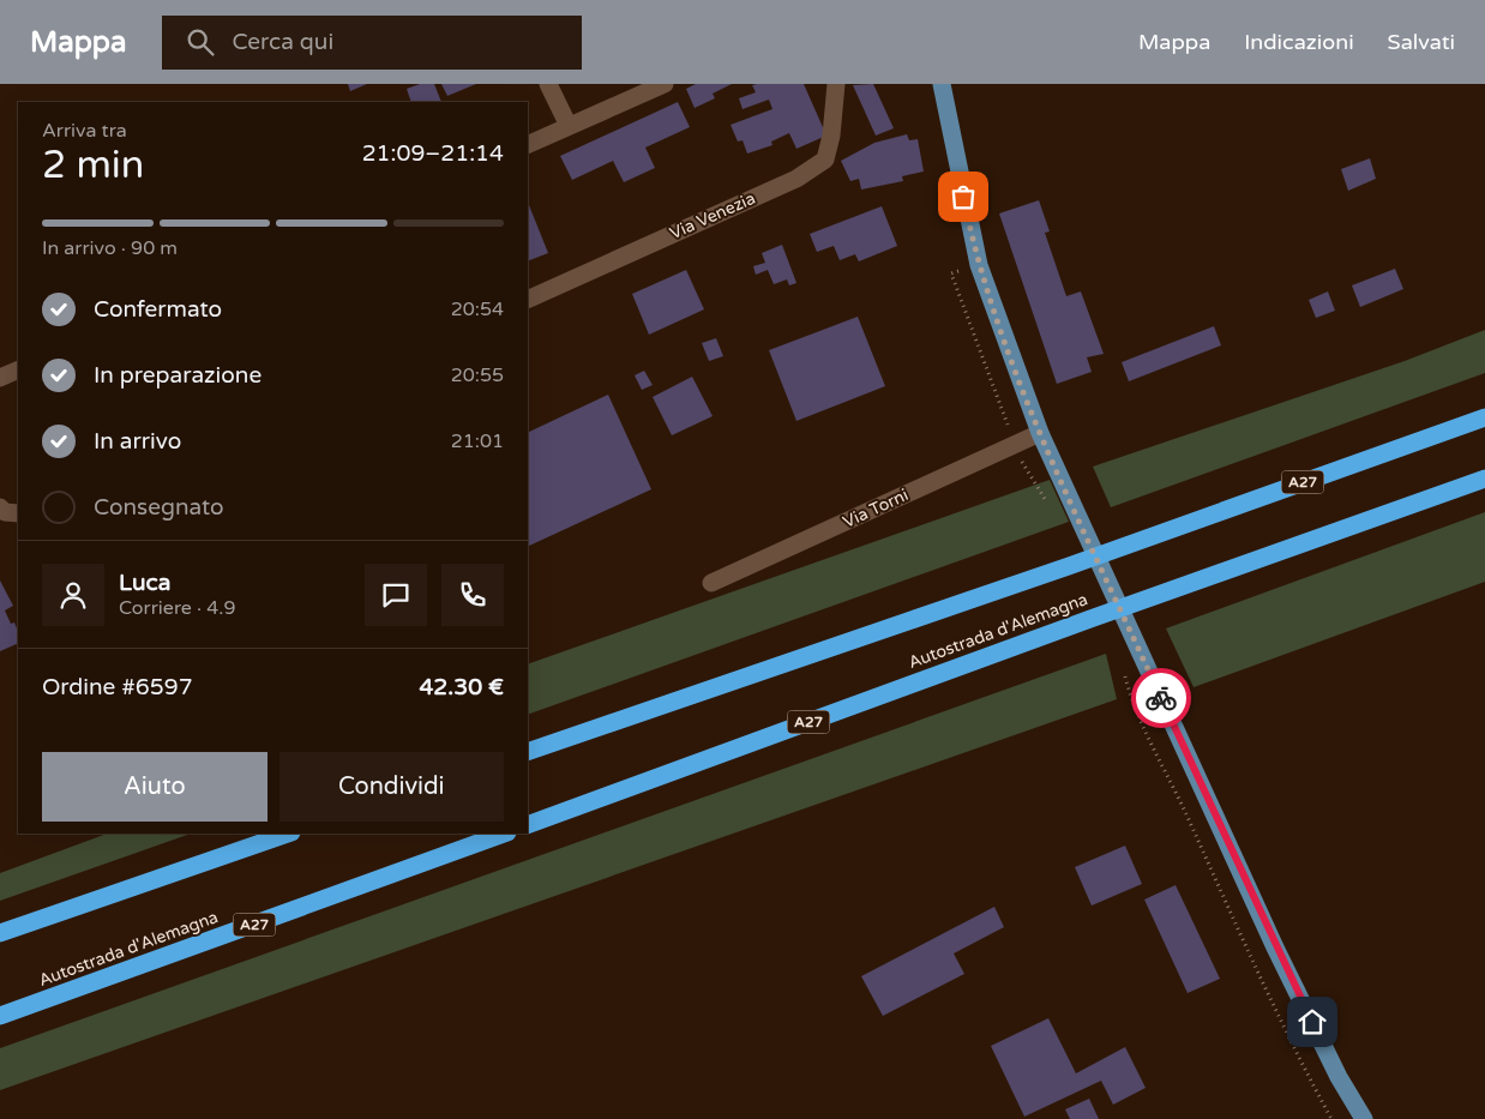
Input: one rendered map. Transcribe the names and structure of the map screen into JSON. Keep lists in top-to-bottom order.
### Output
{
  "streets": {
    "highway": ["A27", "Autostrada d'Alemagna"],
    "street": ["Via Venezia", "Via Torni"]
  },
  "page": {
    "header": "Mappa",
    "search": "Cerca qui",
    "nav": ["Mappa", "Indicazioni", "Salvati"],
    "heading": ["2 min", "Arriva tra", "21:09–21:14"],
    "panel": [
      "Luca",
      "Corriere · 4.9",
      "Ordine #6597",
      "42.30 €"
    ],
    "bar": "In arrivo · 90 m",
    "list": [
      ["Confermato", "20:54"],
      ["In preparazione", "20:55"],
      ["In arrivo", "21:01"],
      "Consegnato"
    ],
    "buttons": ["Aiuto", "Condividi"]
  }
}
